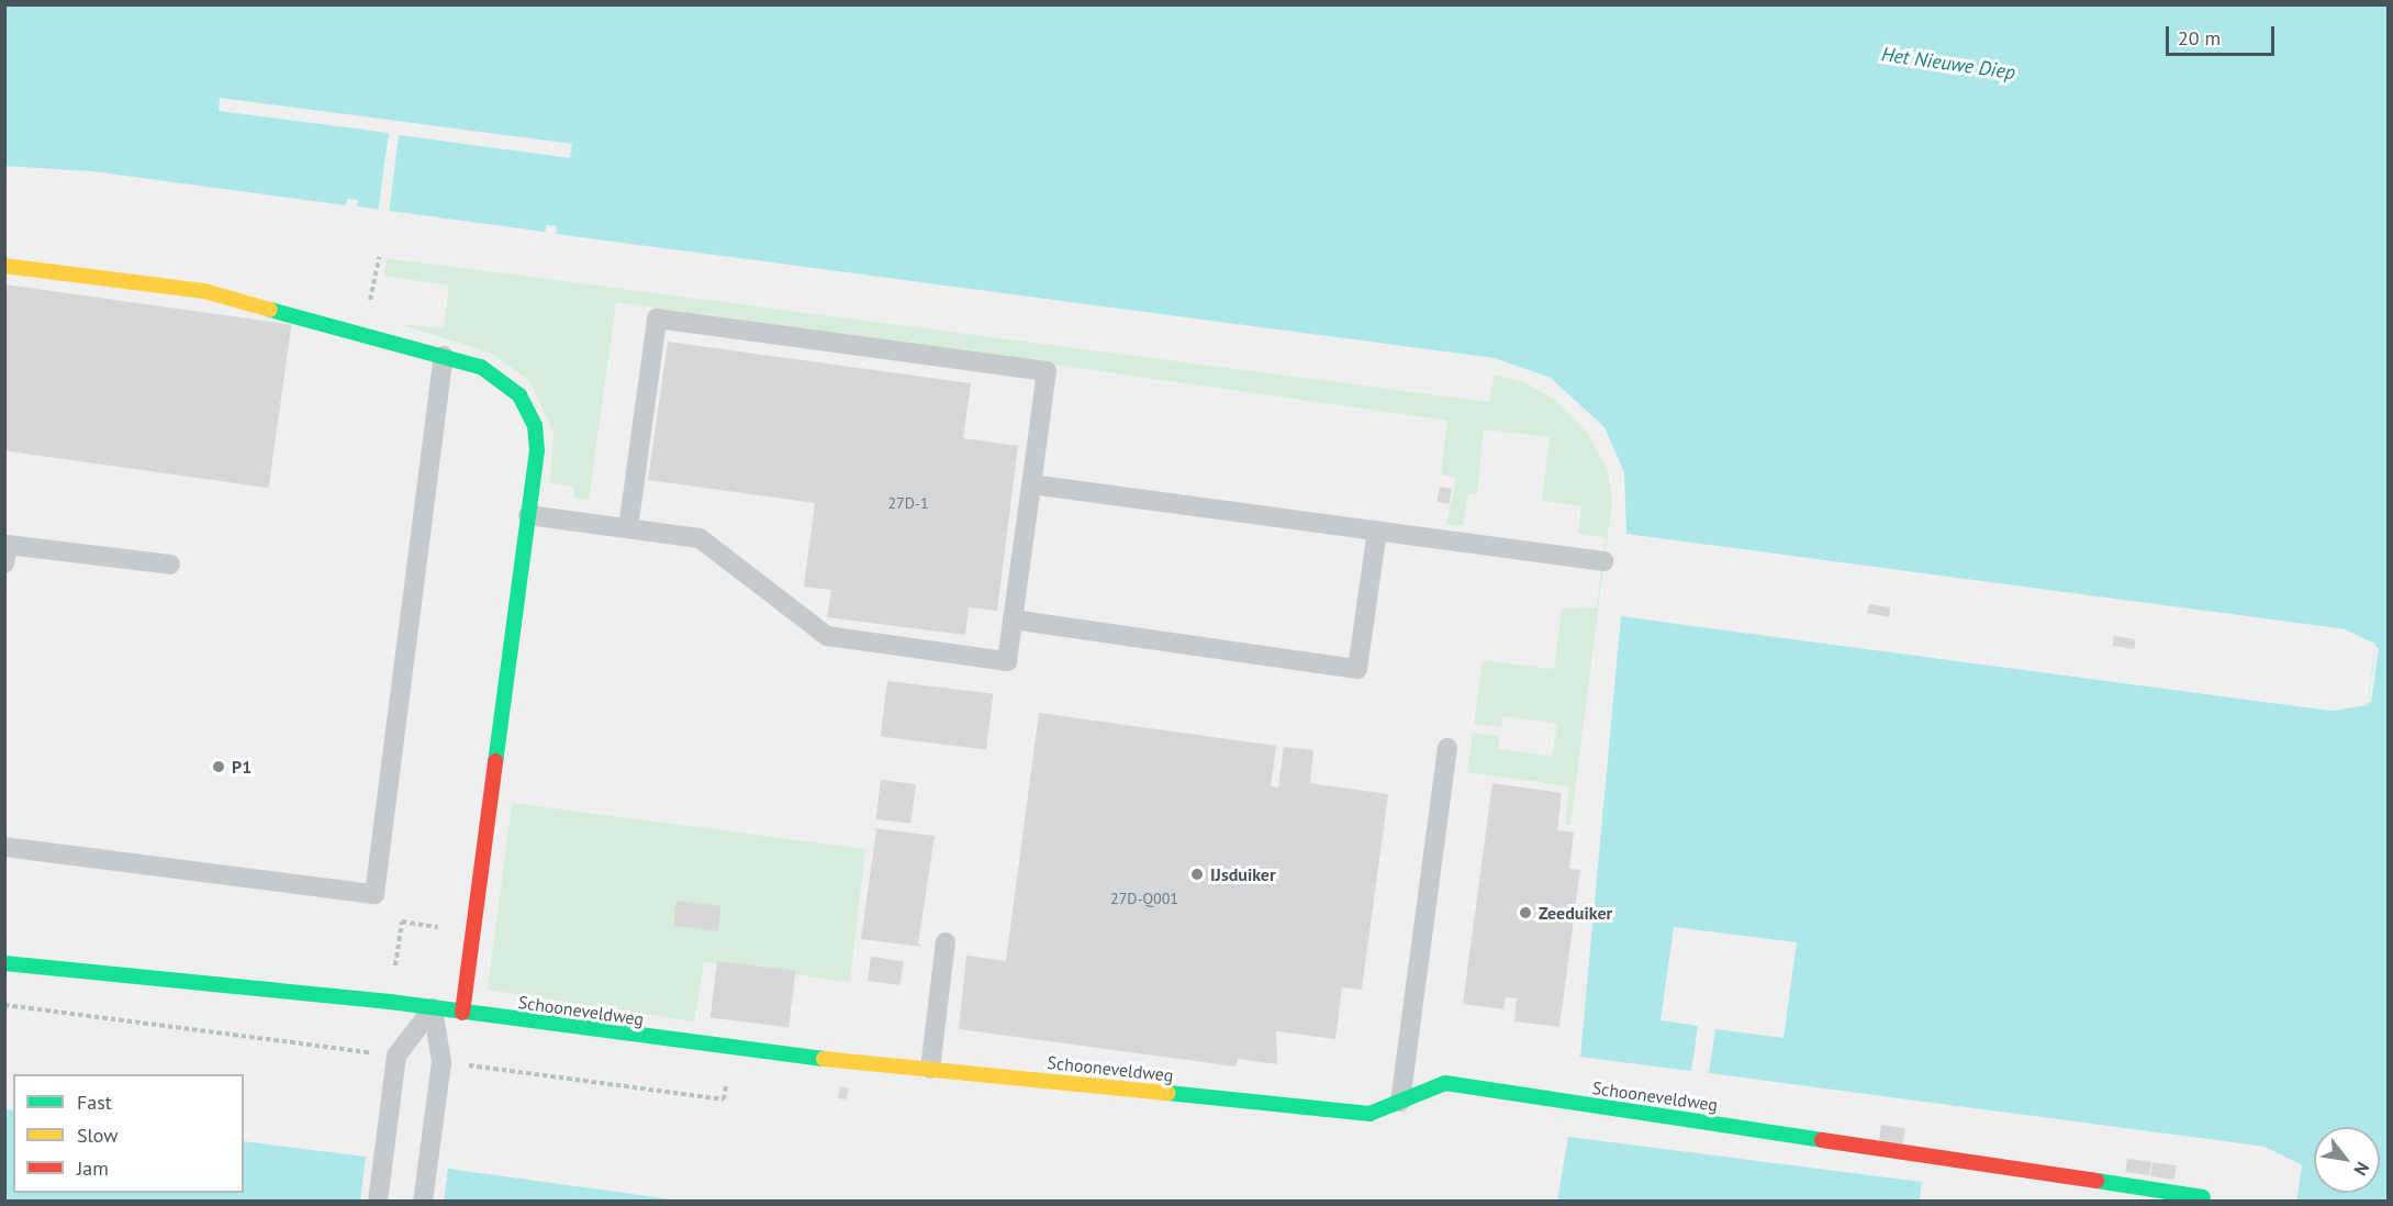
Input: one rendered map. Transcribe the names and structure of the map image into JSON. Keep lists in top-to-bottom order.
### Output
{
  "streets": {
    "street": ["Schooneveldweg"]
  },
  "water": ["Het Nieuwe Diep"],
  "places": ["P1", "IJsduiker", "Zeeduiker"],
  "house_numbers": ["27D-1", "27D-Q001"],
  "legend": ["Fast", "Slow", "Jam"],
  "scale_bar": "20 m",
  "north": "bottom right"
}
